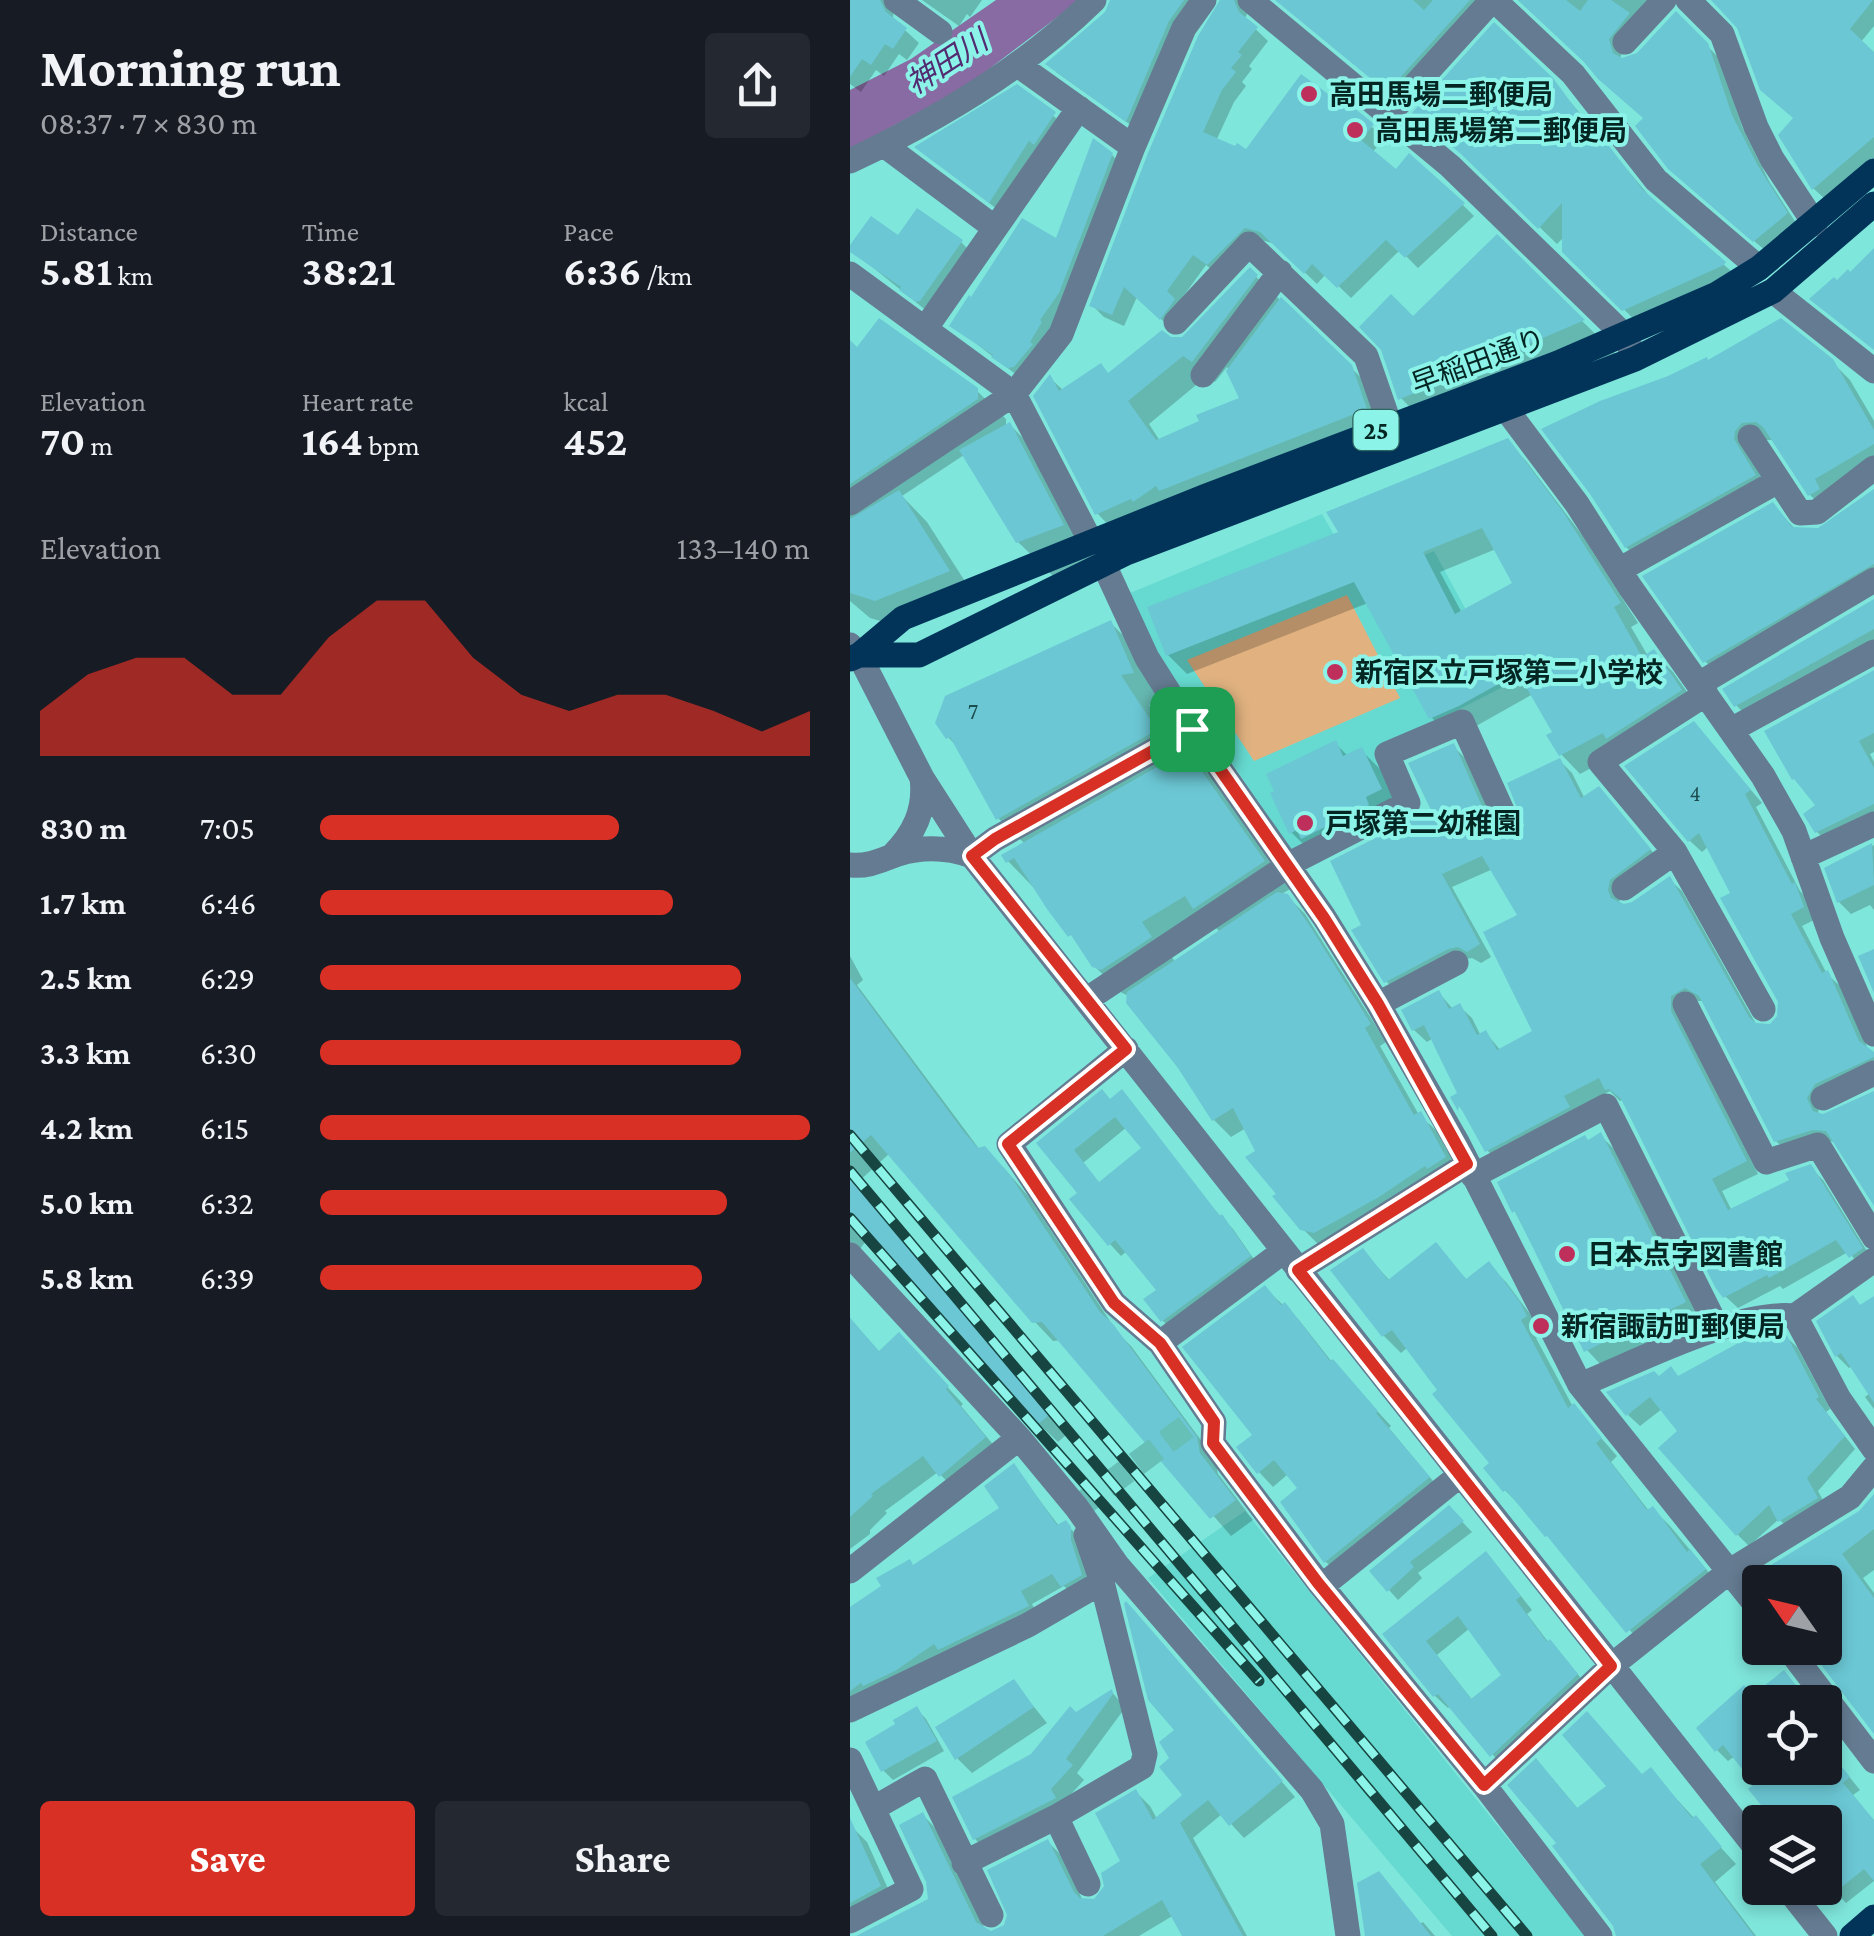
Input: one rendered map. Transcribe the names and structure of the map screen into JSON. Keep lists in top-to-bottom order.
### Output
{
  "streets": {
    "main road": ["早稲田通り", "25"]
  },
  "water": ["神田川"],
  "places": [
    "高田馬場二郵便局",
    "高田馬場第二郵便局",
    "新宿区立戸塚第二小学校",
    "戸塚第二幼稚園",
    "日本点字図書館",
    "新宿諏訪町郵便局"
  ],
  "house_numbers": ["7", "4"],
  "north": "top left",
  "page": {
    "heading": ["Morning run", "08:37 · 7 × 830 m"],
    "stats": [
      ["Distance", "5.81 km"],
      ["Time", "38:21"],
      ["Pace", "6:36 /km"],
      ["Elevation", "70 m"],
      ["Heart rate", "164 bpm"],
      ["kcal", "452"]
    ],
    "chart": ["Elevation", "133–140 m"],
    "list": [
      {
        "name": "830 m",
        "note": "7:05"
      },
      {
        "name": "1.7 km",
        "note": "6:46"
      },
      {
        "name": "2.5 km",
        "note": "6:29"
      },
      {
        "name": "3.3 km",
        "note": "6:30"
      },
      {
        "name": "4.2 km",
        "note": "6:15"
      },
      {
        "name": "5.0 km",
        "note": "6:32"
      },
      {
        "name": "5.8 km",
        "note": "6:39"
      }
    ],
    "buttons": ["Save", "Share"]
  }
}
